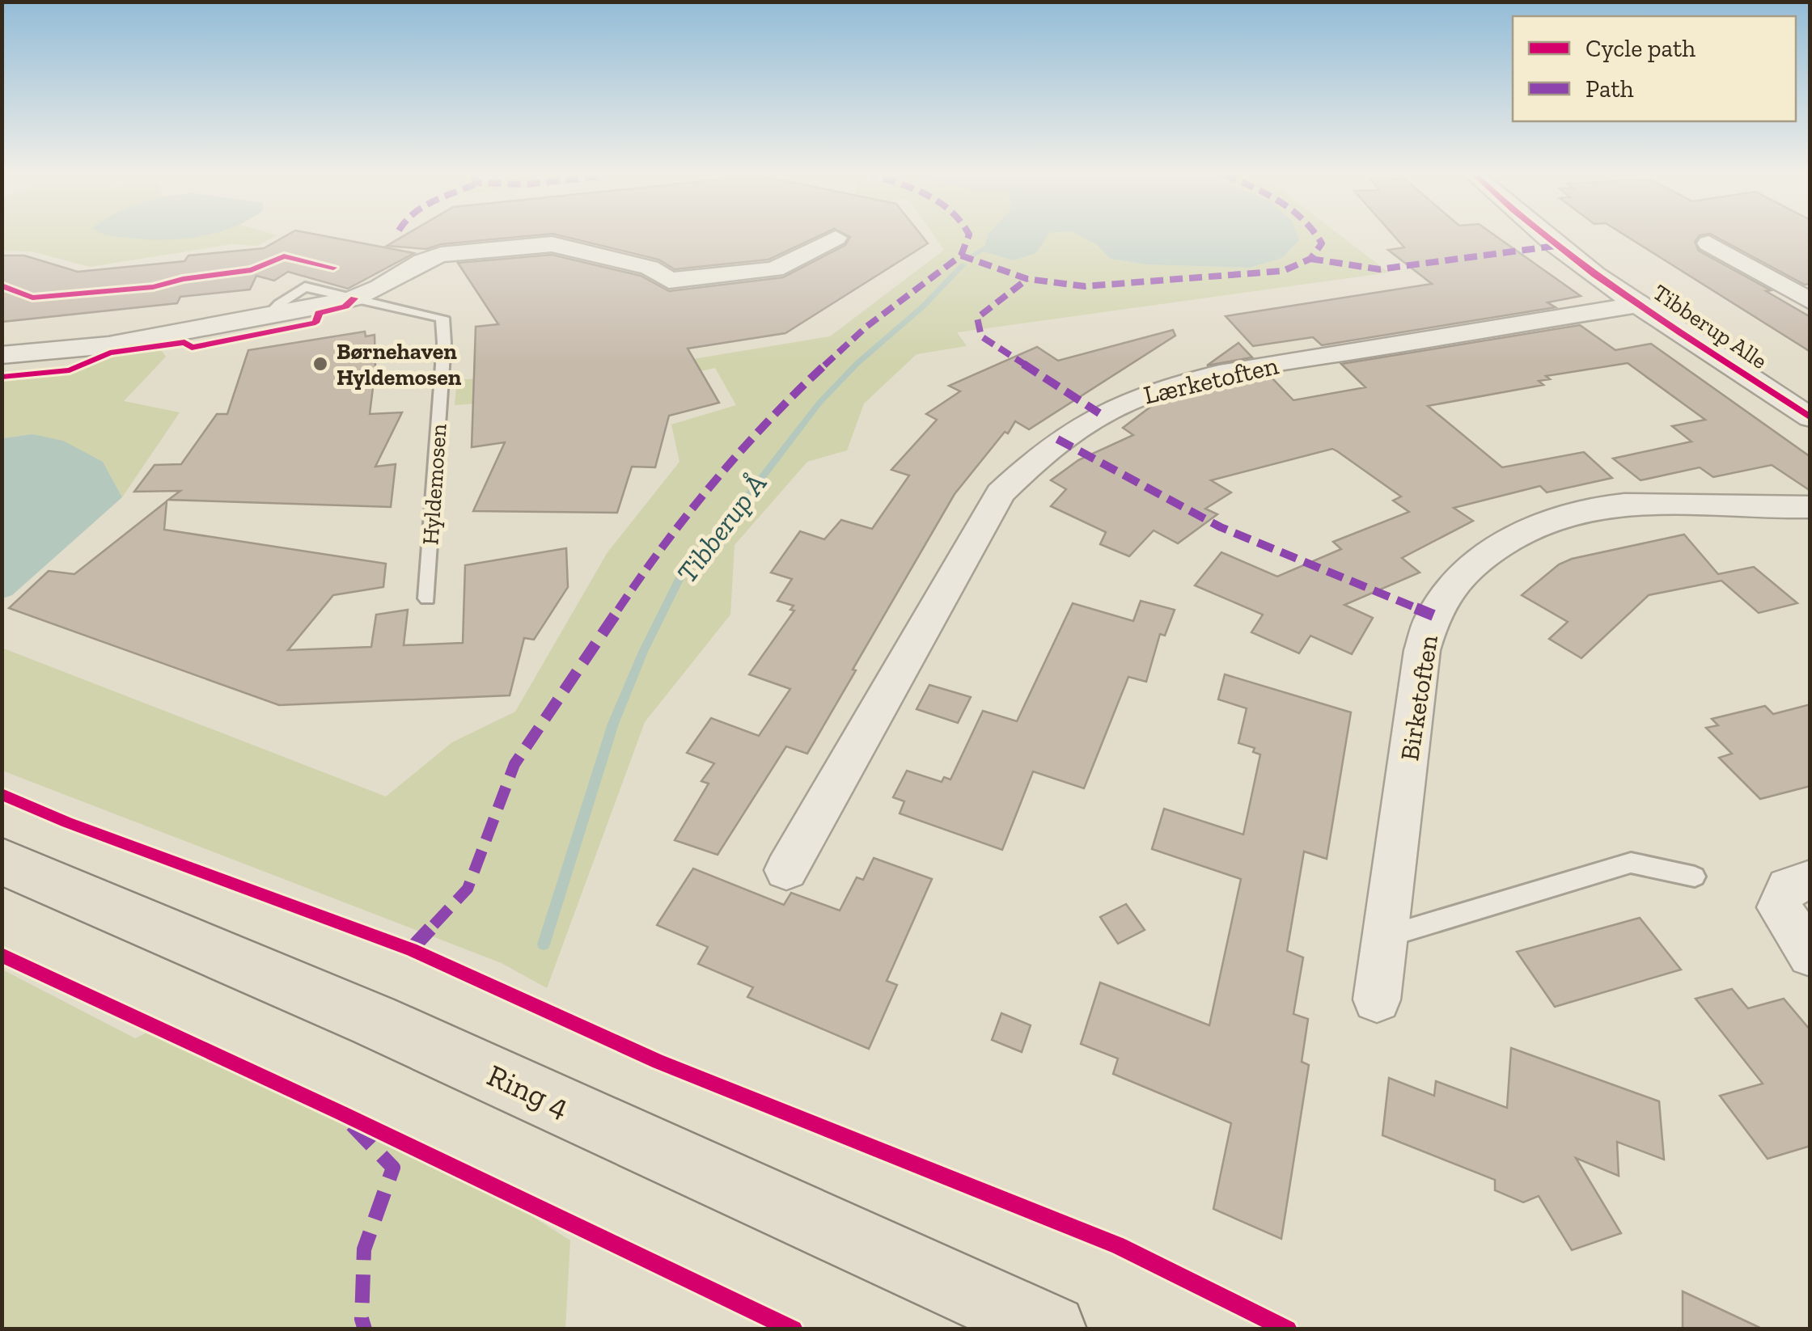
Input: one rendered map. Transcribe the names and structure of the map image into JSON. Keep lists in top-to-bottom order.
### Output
{
  "streets": {
    "main road": ["Ring 4"],
    "street": ["Tibberup Alle", "Lærketoften", "Birketoften"],
    "lane": ["Hyldemosen"]
  },
  "crossings": [
    ["Tibberup Alle", "Lærketoften"]
  ],
  "water": ["Tibberup Å"],
  "places": ["Børnehaven Hyldemosen"],
  "legend": ["Cycle path", "Path"]
}
